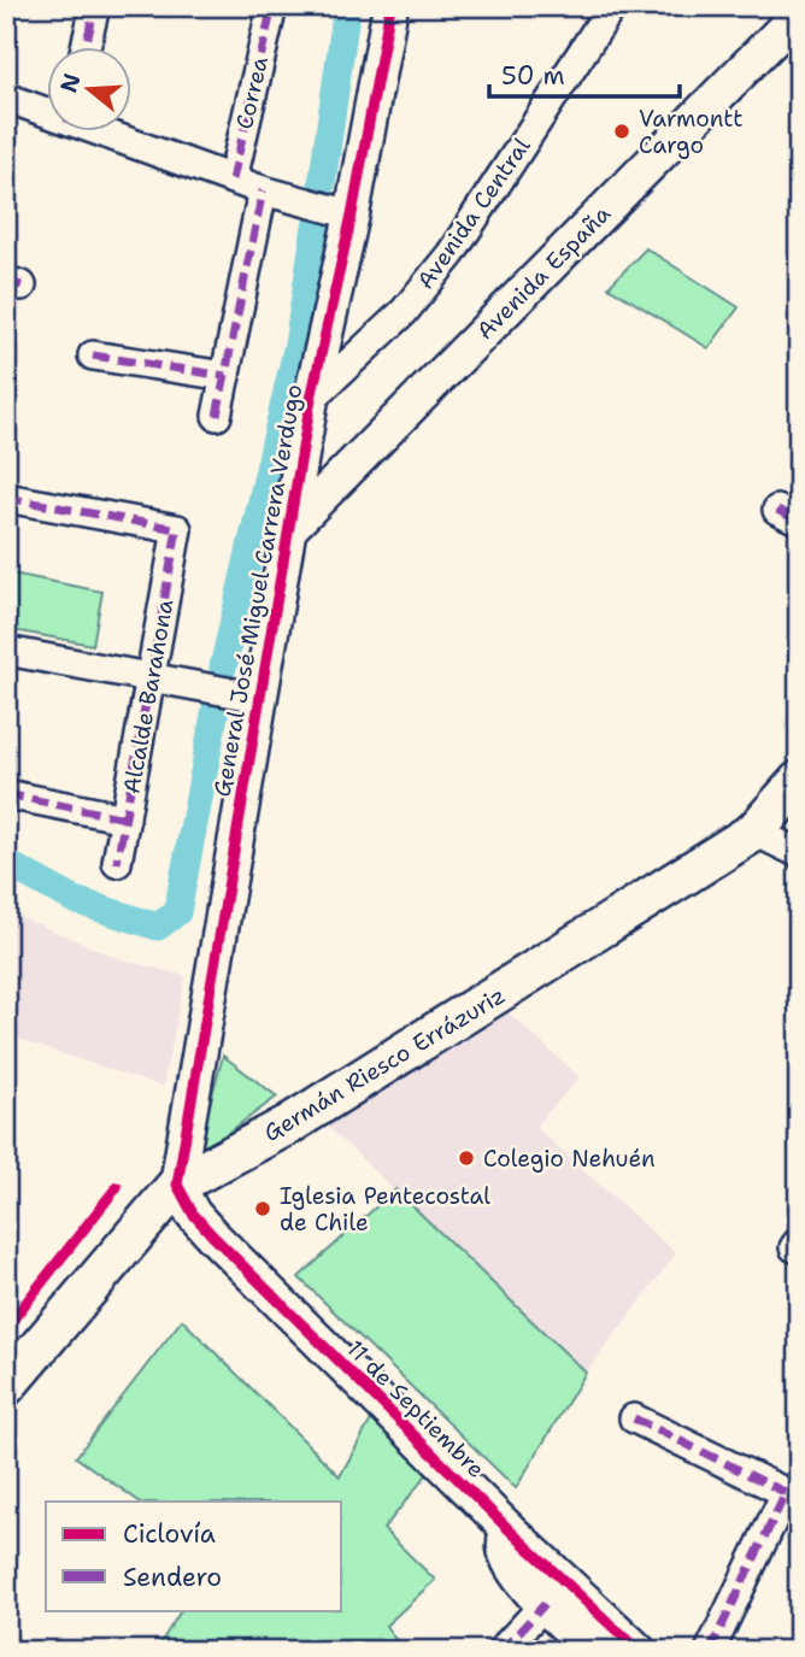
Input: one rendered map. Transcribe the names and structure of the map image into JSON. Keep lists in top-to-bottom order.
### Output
{
  "streets": {
    "main road": ["Germán Riesco Errázuriz"],
    "street": [
      "Correa",
      "Avenida Central",
      "Avenida España",
      "General José Miguel Carrera Verdugo",
      "Alcalde Barahona",
      "11 de Septiembre"
    ]
  },
  "crossings": [
    ["Avenida Central", "General José Miguel Carrera Verdugo"],
    ["Avenida España", "General José Miguel Carrera Verdugo"],
    ["General José Miguel Carrera Verdugo", "Germán Riesco Errázuriz"],
    ["General José Miguel Carrera Verdugo", "11 de Septiembre"],
    ["Germán Riesco Errázuriz", "11 de Septiembre"]
  ],
  "places": ["Varmontt Cargo", "Colegio Nehuén", "Iglesia Pentecostal de Chile"],
  "legend": ["Ciclovía", "Sendero"],
  "scale_bar": "50 m",
  "north": "left"
}
